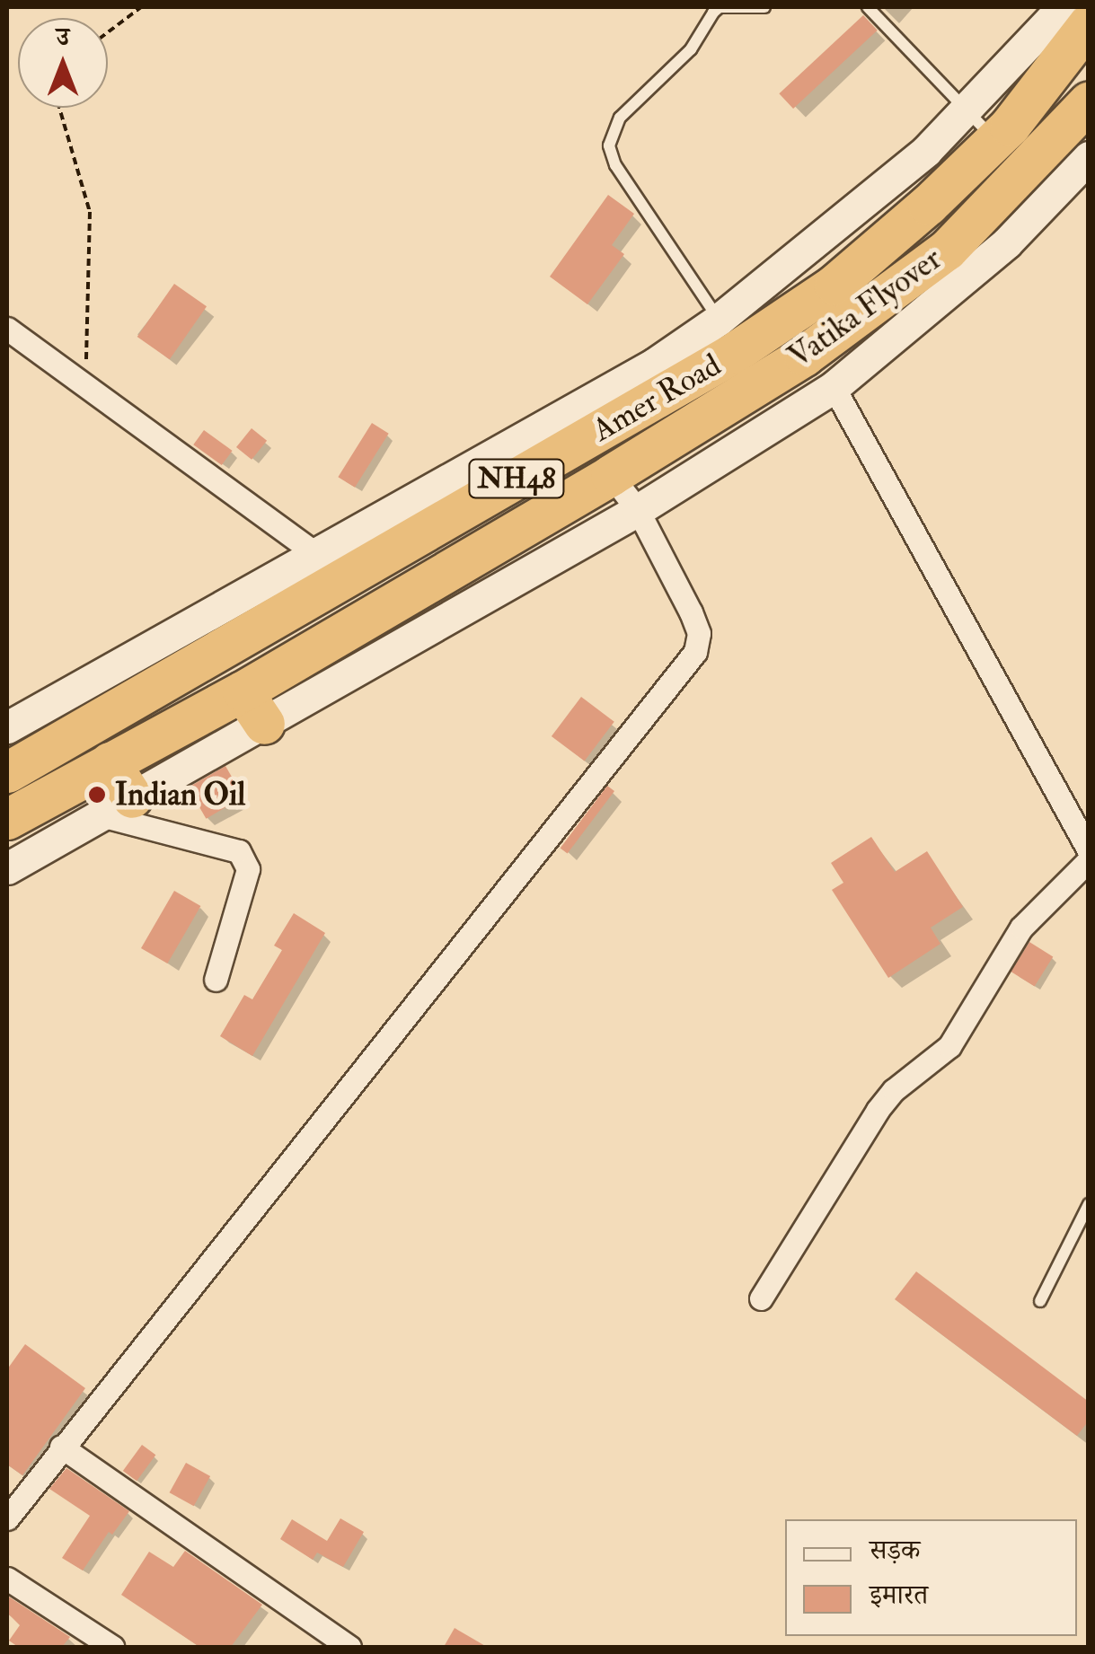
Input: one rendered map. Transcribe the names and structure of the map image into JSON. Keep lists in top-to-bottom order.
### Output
{
  "streets": {
    "highway": ["Vatika Flyover", "Amer Road", "NH48"]
  },
  "crossings": [
    ["Vatika Flyover", "NH48"],
    ["Amer Road", "NH48"]
  ],
  "places": ["Indian Oil"],
  "legend": ["सड़क", "इमारत"],
  "north": "top"
}
